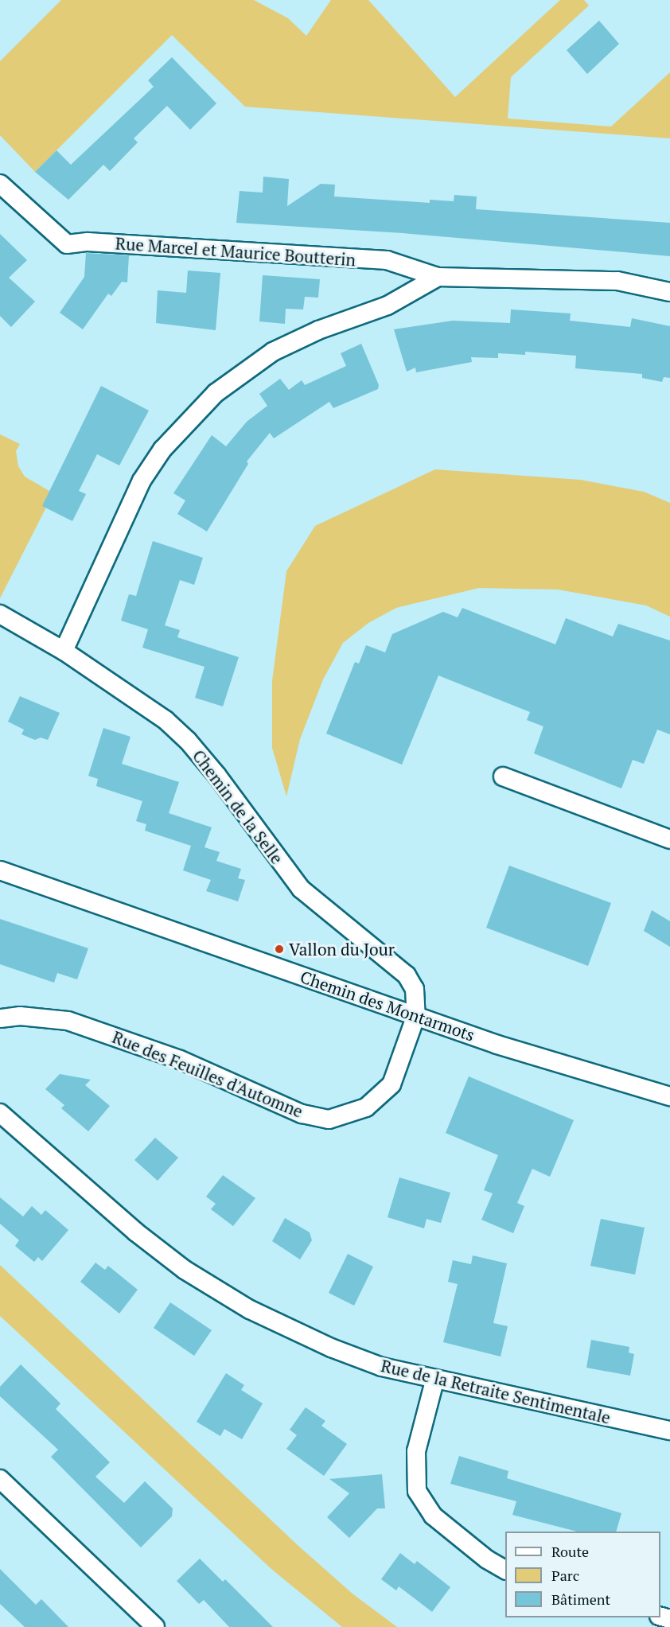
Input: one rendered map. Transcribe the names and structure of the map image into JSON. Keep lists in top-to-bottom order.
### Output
{
  "streets": {
    "street": [
      "Rue Marcel et Maurice Boutterin",
      "Chemin de la Selle",
      "Chemin des Montarmots",
      "Rue des Feuilles d'Automne",
      "Rue de la Retraite Sentimentale"
    ]
  },
  "crossings": [
    ["Chemin de la Selle", "Chemin des Montarmots"],
    ["Chemin de la Selle", "Rue des Feuilles d'Automne"],
    ["Chemin des Montarmots", "Rue des Feuilles d'Automne"]
  ],
  "places": ["Vallon du Jour"],
  "legend": ["Route", "Parc", "Bâtiment"]
}
